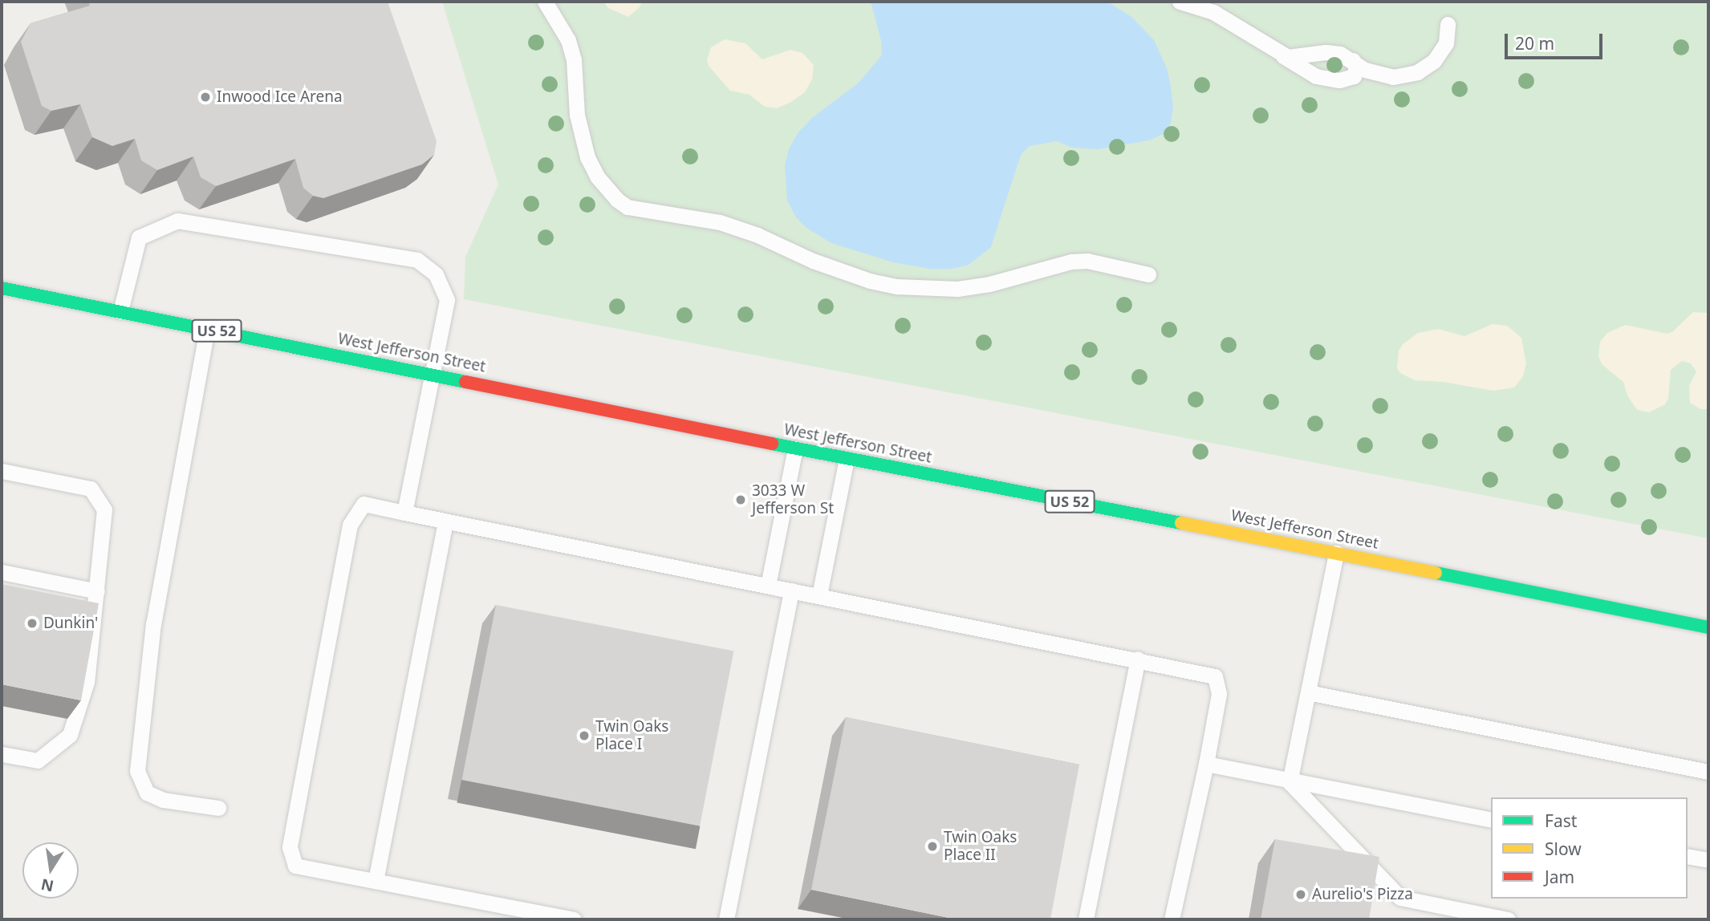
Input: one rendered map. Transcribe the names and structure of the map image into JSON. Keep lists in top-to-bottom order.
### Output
{
  "streets": {
    "main road": ["US 52", "West Jefferson Street"]
  },
  "places": [
    "Inwood Ice Arena",
    "3033 W Jefferson St",
    "Dunkin'",
    "Twin Oaks Place I",
    "Twin Oaks Place II",
    "Aurelio's Pizza"
  ],
  "legend": ["Fast", "Slow", "Jam"],
  "scale_bar": "20 m",
  "north": "bottom"
}
